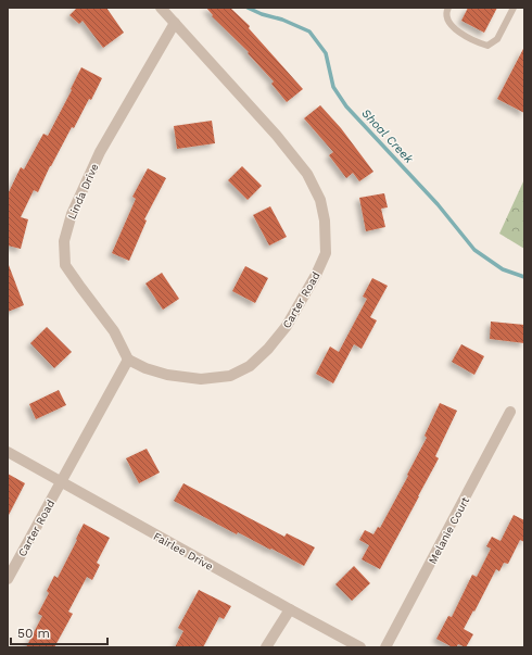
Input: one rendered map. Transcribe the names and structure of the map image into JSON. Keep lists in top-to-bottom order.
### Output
{
  "streets": {
    "street": [
      "Linda Drive",
      "Carter Road",
      "Melanie Court",
      "Fairlee Drive"
    ]
  },
  "crossings": [
    ["Linda Drive", "Carter Road"],
    ["Carter Road", "Fairlee Drive"]
  ],
  "water": ["Shoal Creek"],
  "scale_bar": "50 m"
}
